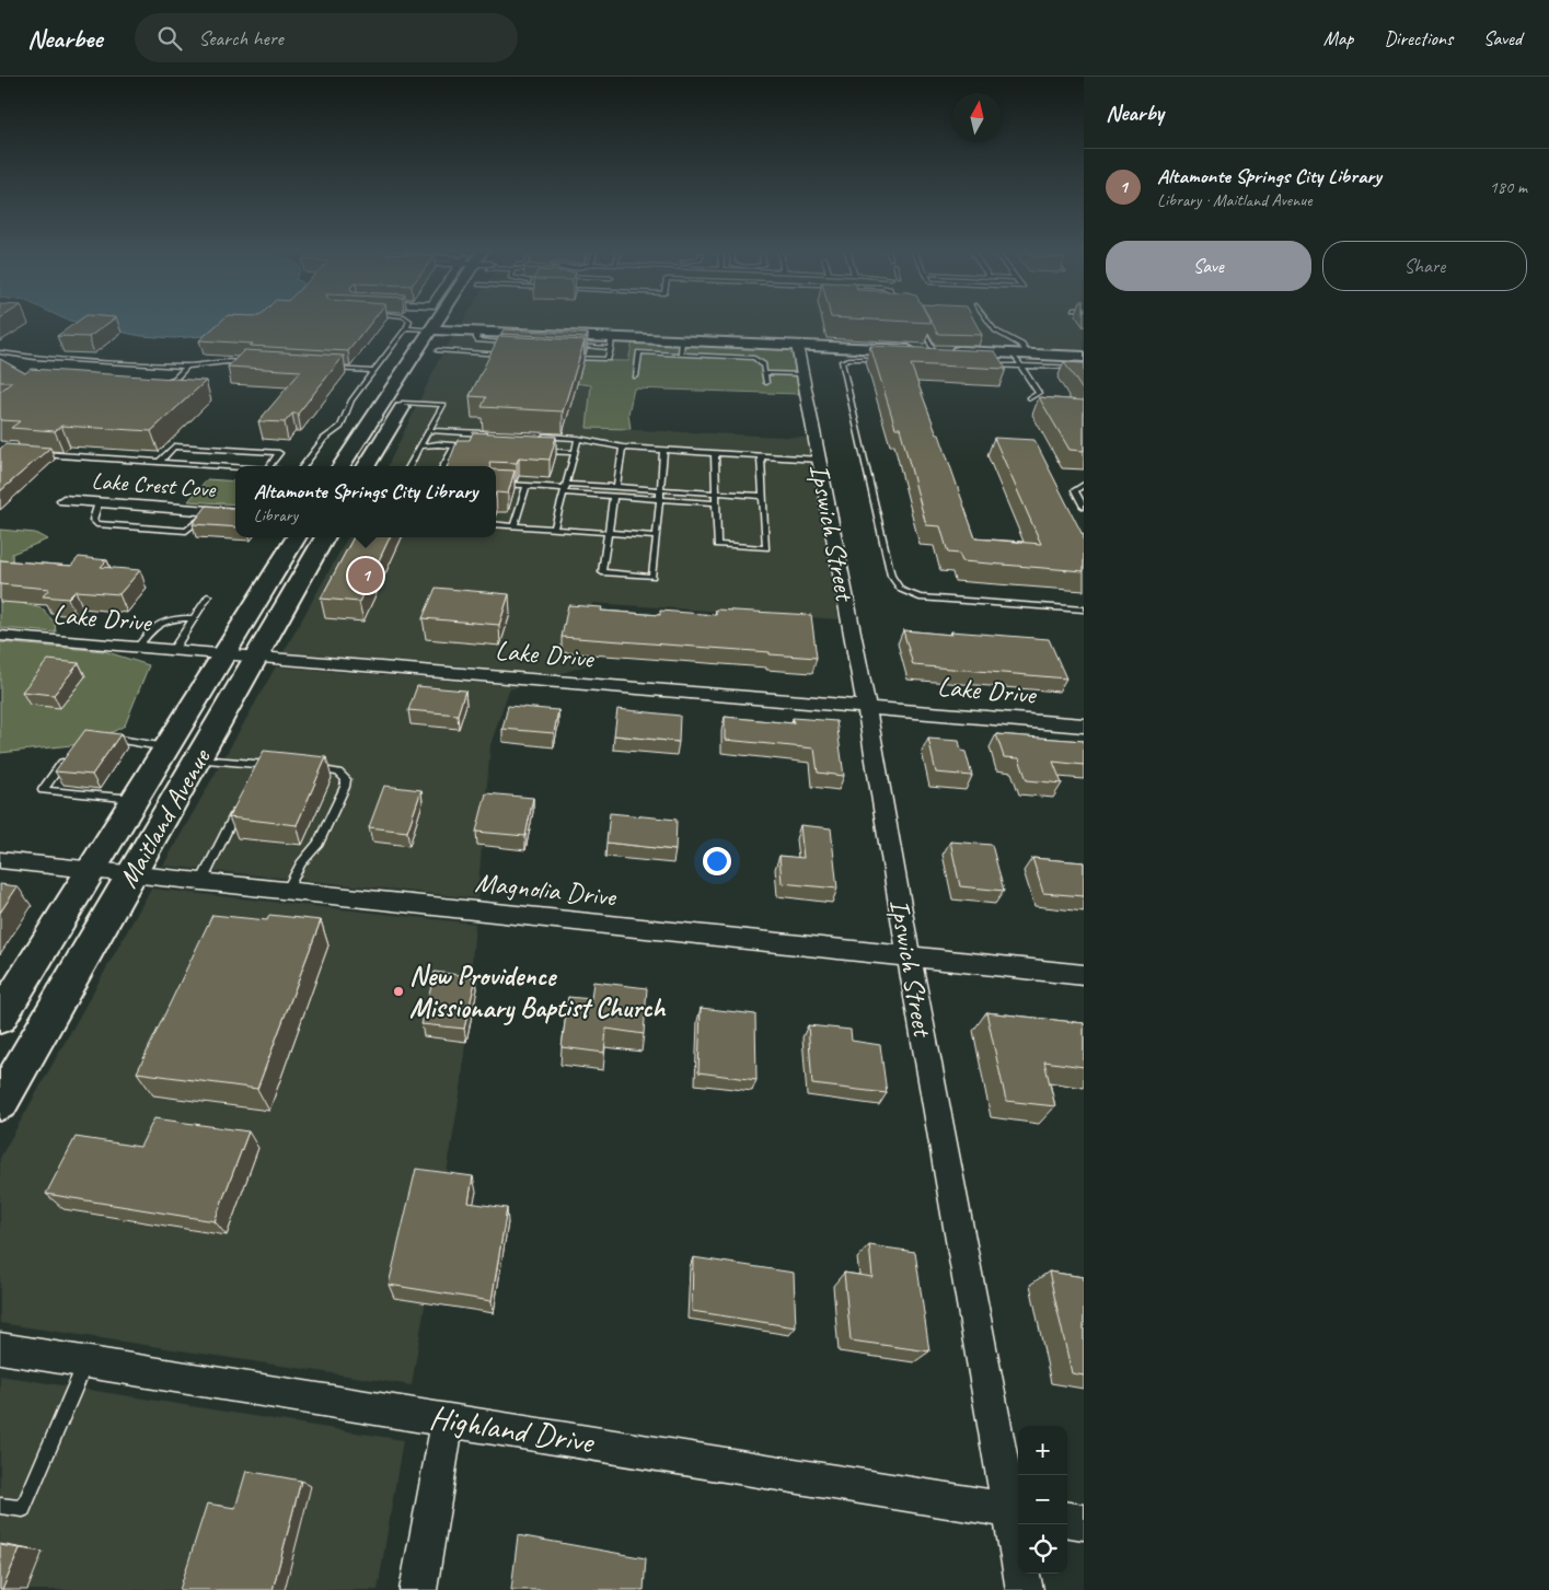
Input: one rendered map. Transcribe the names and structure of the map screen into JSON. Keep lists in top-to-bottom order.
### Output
{
  "streets": {
    "main road": ["Maitland Avenue"],
    "street": [
      "Lake Crest Cove",
      "Ipswich Street",
      "Lake Drive",
      "Magnolia Drive",
      "Highland Drive"
    ]
  },
  "crossings": [
    ["Ipswich Street", "Lake Drive"],
    ["Ipswich Street", "Magnolia Drive"],
    ["Ipswich Street", "Highland Drive"],
    ["Lake Drive", "Maitland Avenue"],
    ["Maitland Avenue", "Magnolia Drive"]
  ],
  "places": ["New Providence Missionary Baptist Church"],
  "north": "top",
  "page": {
    "header": "Nearbee",
    "search": "Search here",
    "nav": ["Map", "Directions", "Saved"],
    "heading": "Nearby",
    "list": [
      {
        "mark": "1",
        "name": "Altamonte Springs City Library",
        "note": "Library · Maitland Avenue",
        "value": "180 m"
      }
    ],
    "buttons": ["Save", "Share"],
    "popup": ["Altamonte Springs City Library", "Library"],
    "pins": "1",
    "map_buttons": ["+", "−"]
  }
}
